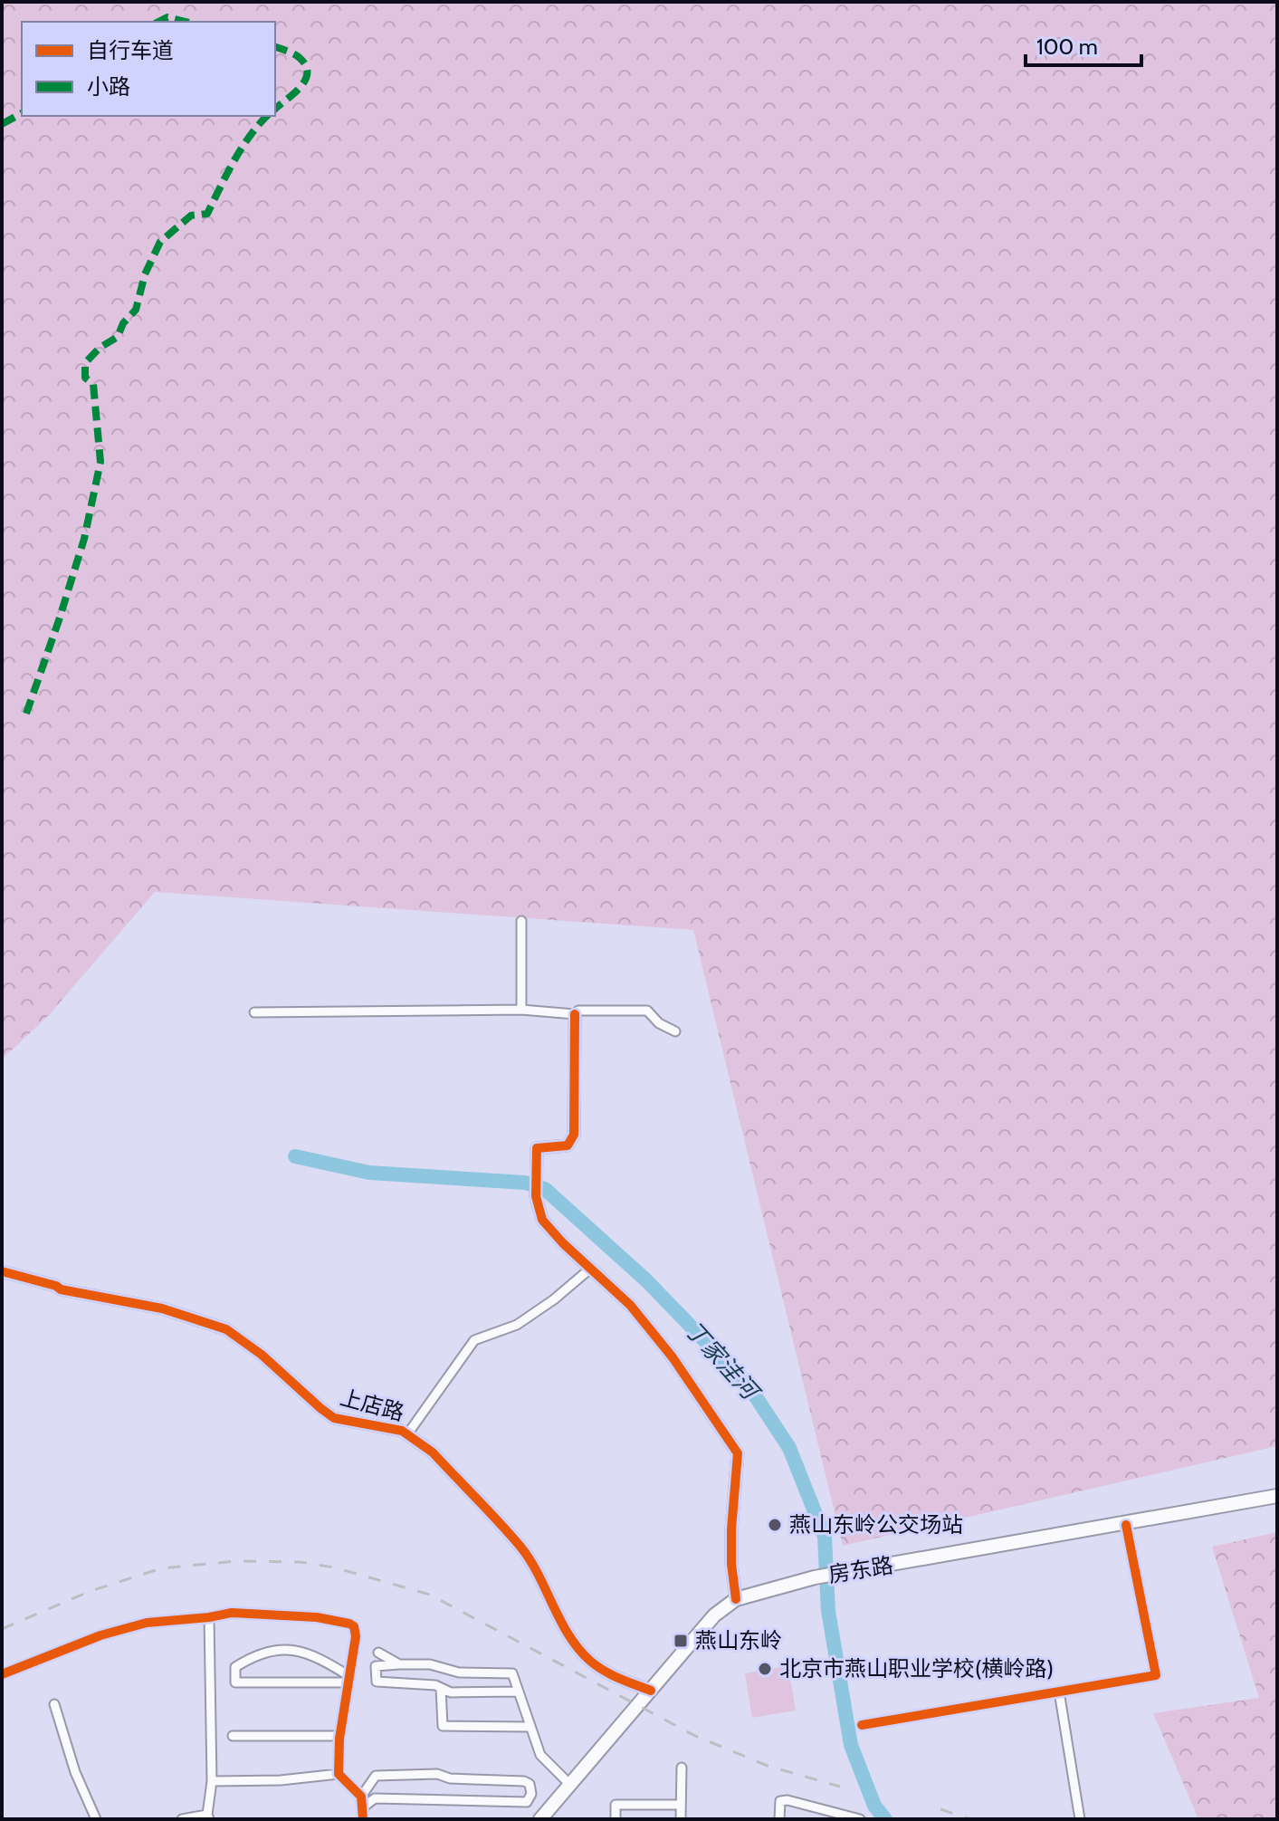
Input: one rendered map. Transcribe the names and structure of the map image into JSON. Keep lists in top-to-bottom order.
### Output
{
  "streets": {
    "main road": ["房东路"],
    "street": ["上店路"]
  },
  "crossings": [
    ["上店路", "房东路"]
  ],
  "water": ["丁家洼河"],
  "places": {
    "other": ["燕山东岭公交场站", "北京市燕山职业学校(横岭路)"],
    "transit": ["燕山东岭"]
  },
  "legend": ["自行车道", "小路"],
  "scale_bar": "100 m"
}
